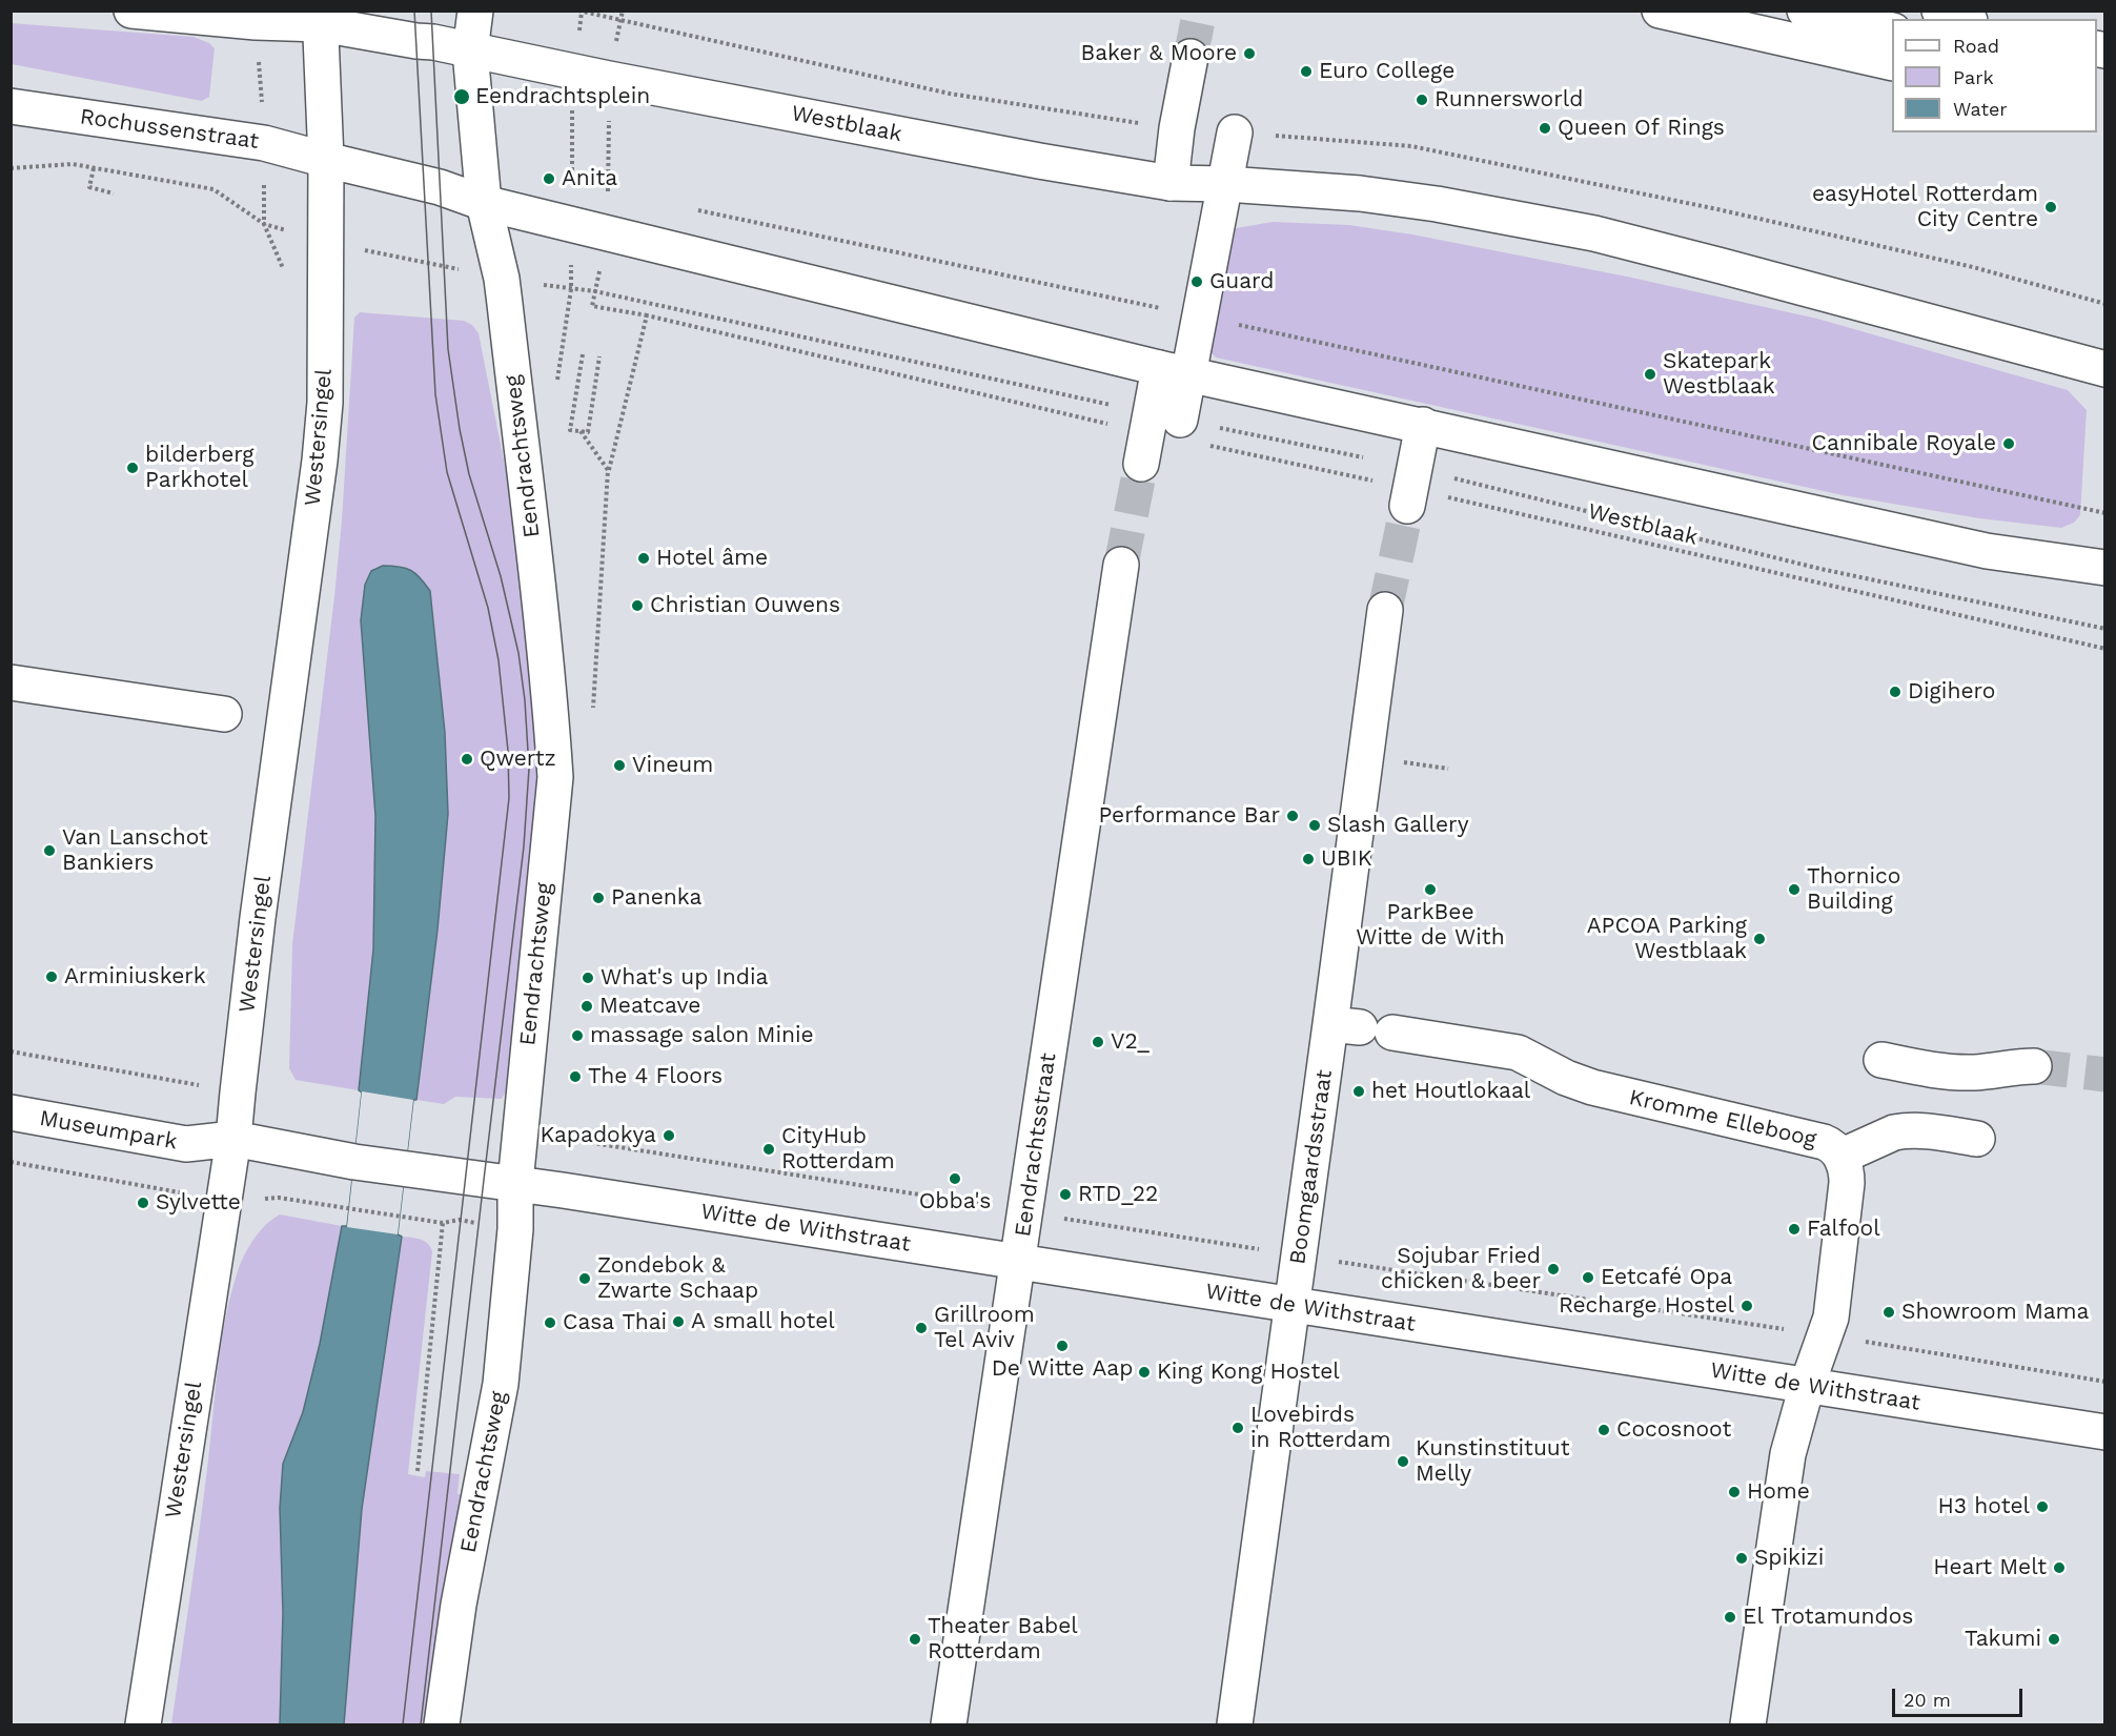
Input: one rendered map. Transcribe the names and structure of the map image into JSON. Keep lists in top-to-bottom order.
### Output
{
  "streets": {
    "street": [
      "Westblaak",
      "Rochussenstraat",
      "Westersingel",
      "Eendrachtsweg",
      "Kromme Elleboog",
      "Museumpark",
      "Eendrachtsstraat",
      "Boomgaardsstraat",
      "Witte de Withstraat"
    ]
  },
  "crossings": [
    ["Westblaak", "Westersingel"],
    ["Westblaak", "Eendrachtsweg"],
    ["Rochussenstraat", "Westersingel"],
    ["Westersingel", "Museumpark"],
    ["Eendrachtsweg", "Museumpark"],
    ["Eendrachtsweg", "Witte de Withstraat"],
    ["Kromme Elleboog", "Boomgaardsstraat"],
    ["Kromme Elleboog", "Witte de Withstraat"],
    ["Museumpark", "Witte de Withstraat"],
    ["Eendrachtsstraat", "Witte de Withstraat"],
    ["Boomgaardsstraat", "Witte de Withstraat"]
  ],
  "places": [
    "Baker & Moore",
    "Euro College",
    "Eendrachtsplein",
    "Runnersworld",
    "Queen Of Rings",
    "Anita",
    "easyHotel Rotterdam City Centre",
    "Guard",
    "Skatepark Westblaak",
    "Cannibale Royale",
    "bilderberg Parkhotel",
    "Hotel âme",
    "Christian Ouwens",
    "Digihero",
    "Qwertz",
    "Vineum",
    "Performance Bar",
    "Slash Gallery",
    "Van Lanschot Bankiers",
    "UBIK",
    "ParkBee Witte de With",
    "Thornico Building",
    "Panenka",
    "APCOA Parking Westblaak",
    "Arminiuskerk",
    "What's up India",
    "Meatcave",
    "massage salon Minie",
    "V2_",
    "The 4 Floors",
    "het Houtlokaal",
    "Kapadokya",
    "CityHub Rotterdam",
    "Obba's",
    "RTD_22",
    "Sylvette",
    "Falfool",
    "Sojubar Fried chicken & beer",
    "Eetcafé Opa",
    "Zondebok & Zwarte Schaap",
    "Recharge Hostel",
    "Showroom Mama",
    "A small hotel",
    "Casa Thai",
    "Grillroom Tel Aviv",
    "De Witte Aap",
    "King Kong Hostel",
    "Lovebirds in Rotterdam",
    "Cocosnoot",
    "Kunstinstituut Melly",
    "Home",
    "H3 hotel",
    "Spikizi",
    "Heart Melt",
    "El Trotamundos",
    "Theater Babel Rotterdam",
    "Takumi"
  ],
  "legend": ["Road", "Park", "Water"],
  "scale_bar": "20 m"
}
